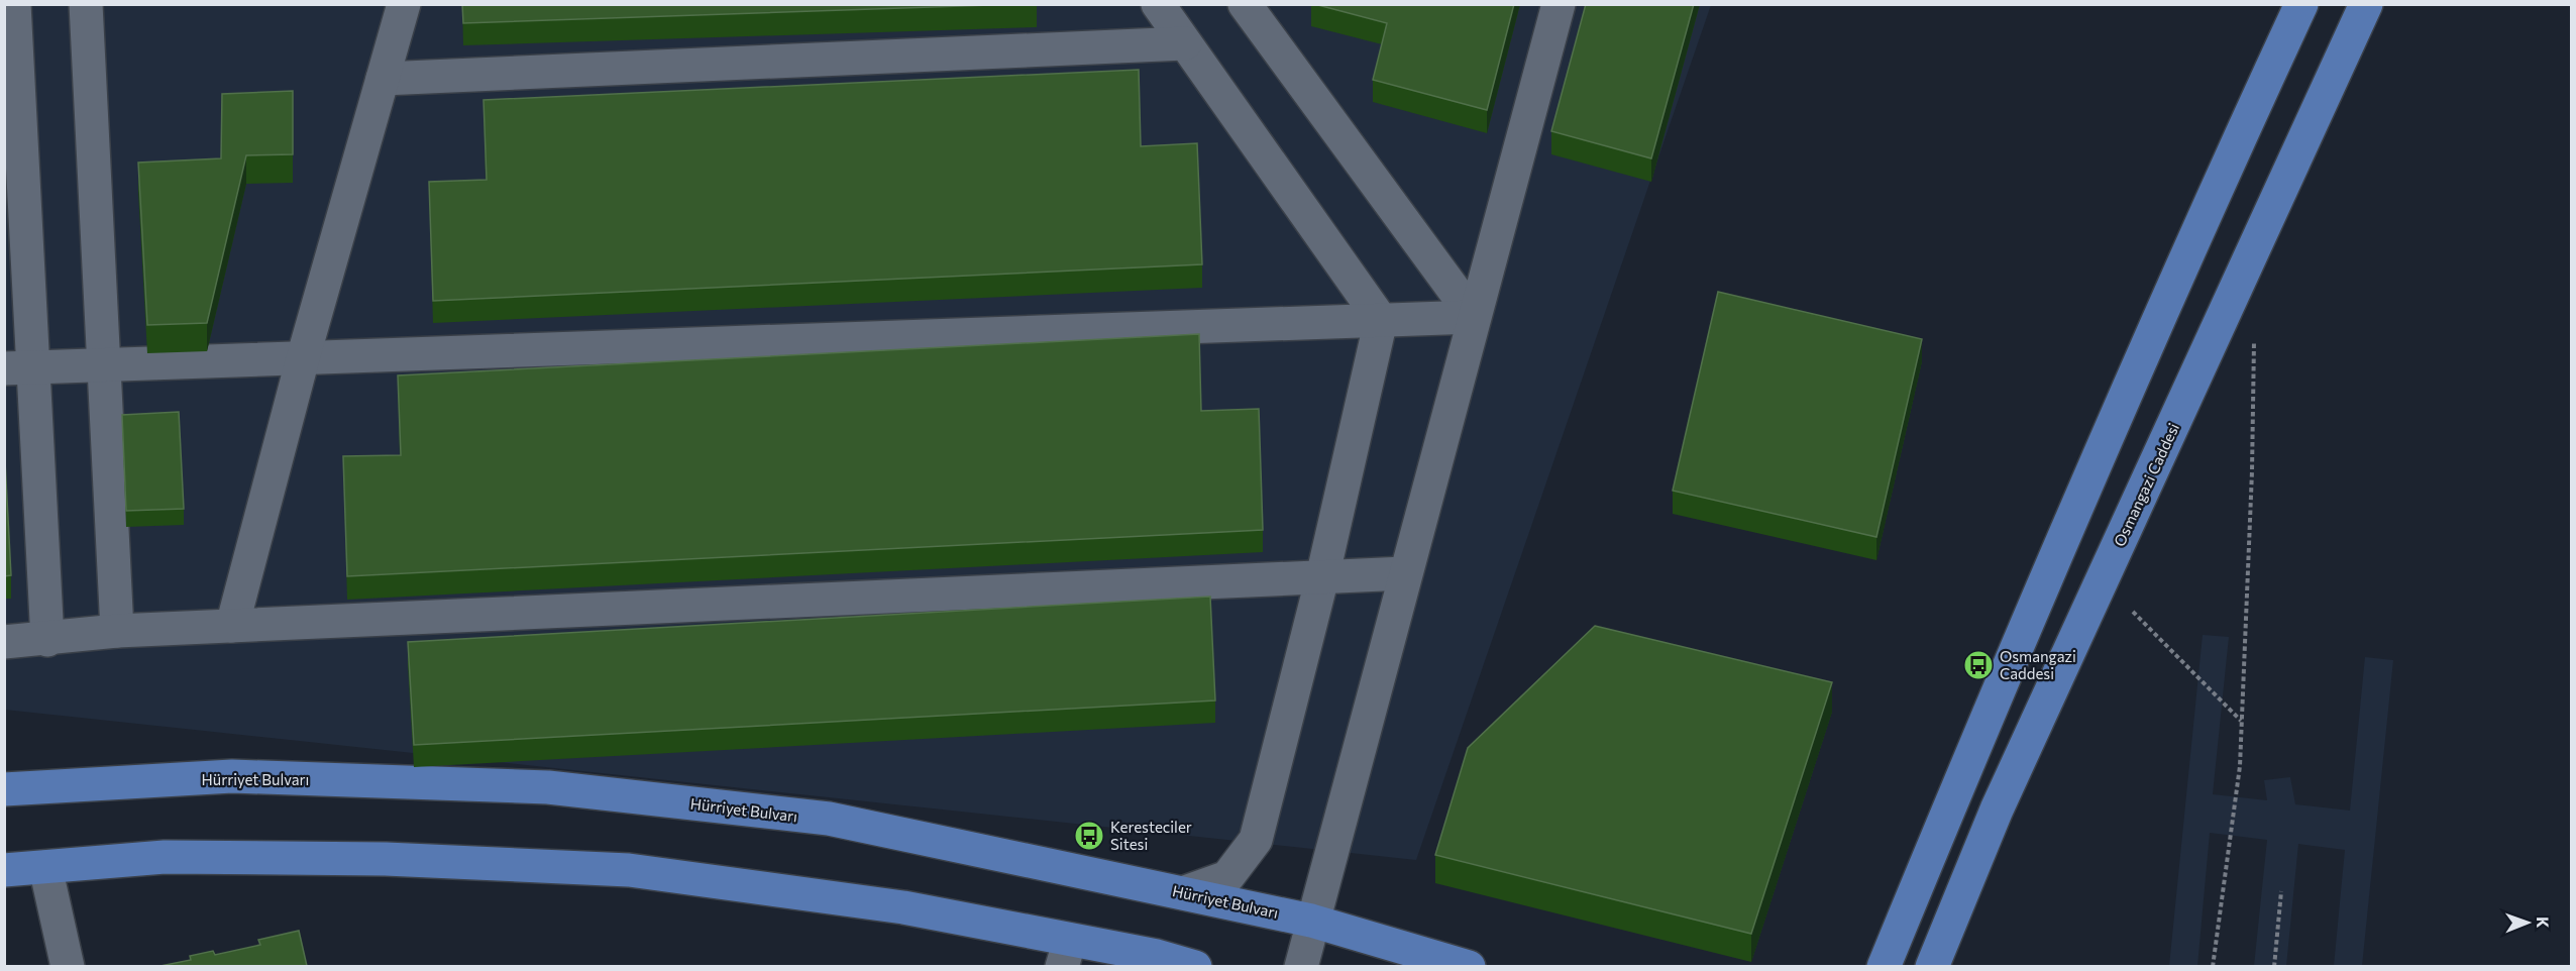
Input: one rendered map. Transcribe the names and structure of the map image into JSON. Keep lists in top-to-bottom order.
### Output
{
  "streets": {
    "main road": ["Osmangazi Caddesi", "Hürriyet Bulvarı"]
  },
  "places": {
    "bus stop": ["Osmangazi̇ Caddesi̇", "Keresteciler Sitesi"]
  },
  "north": "right"
}
